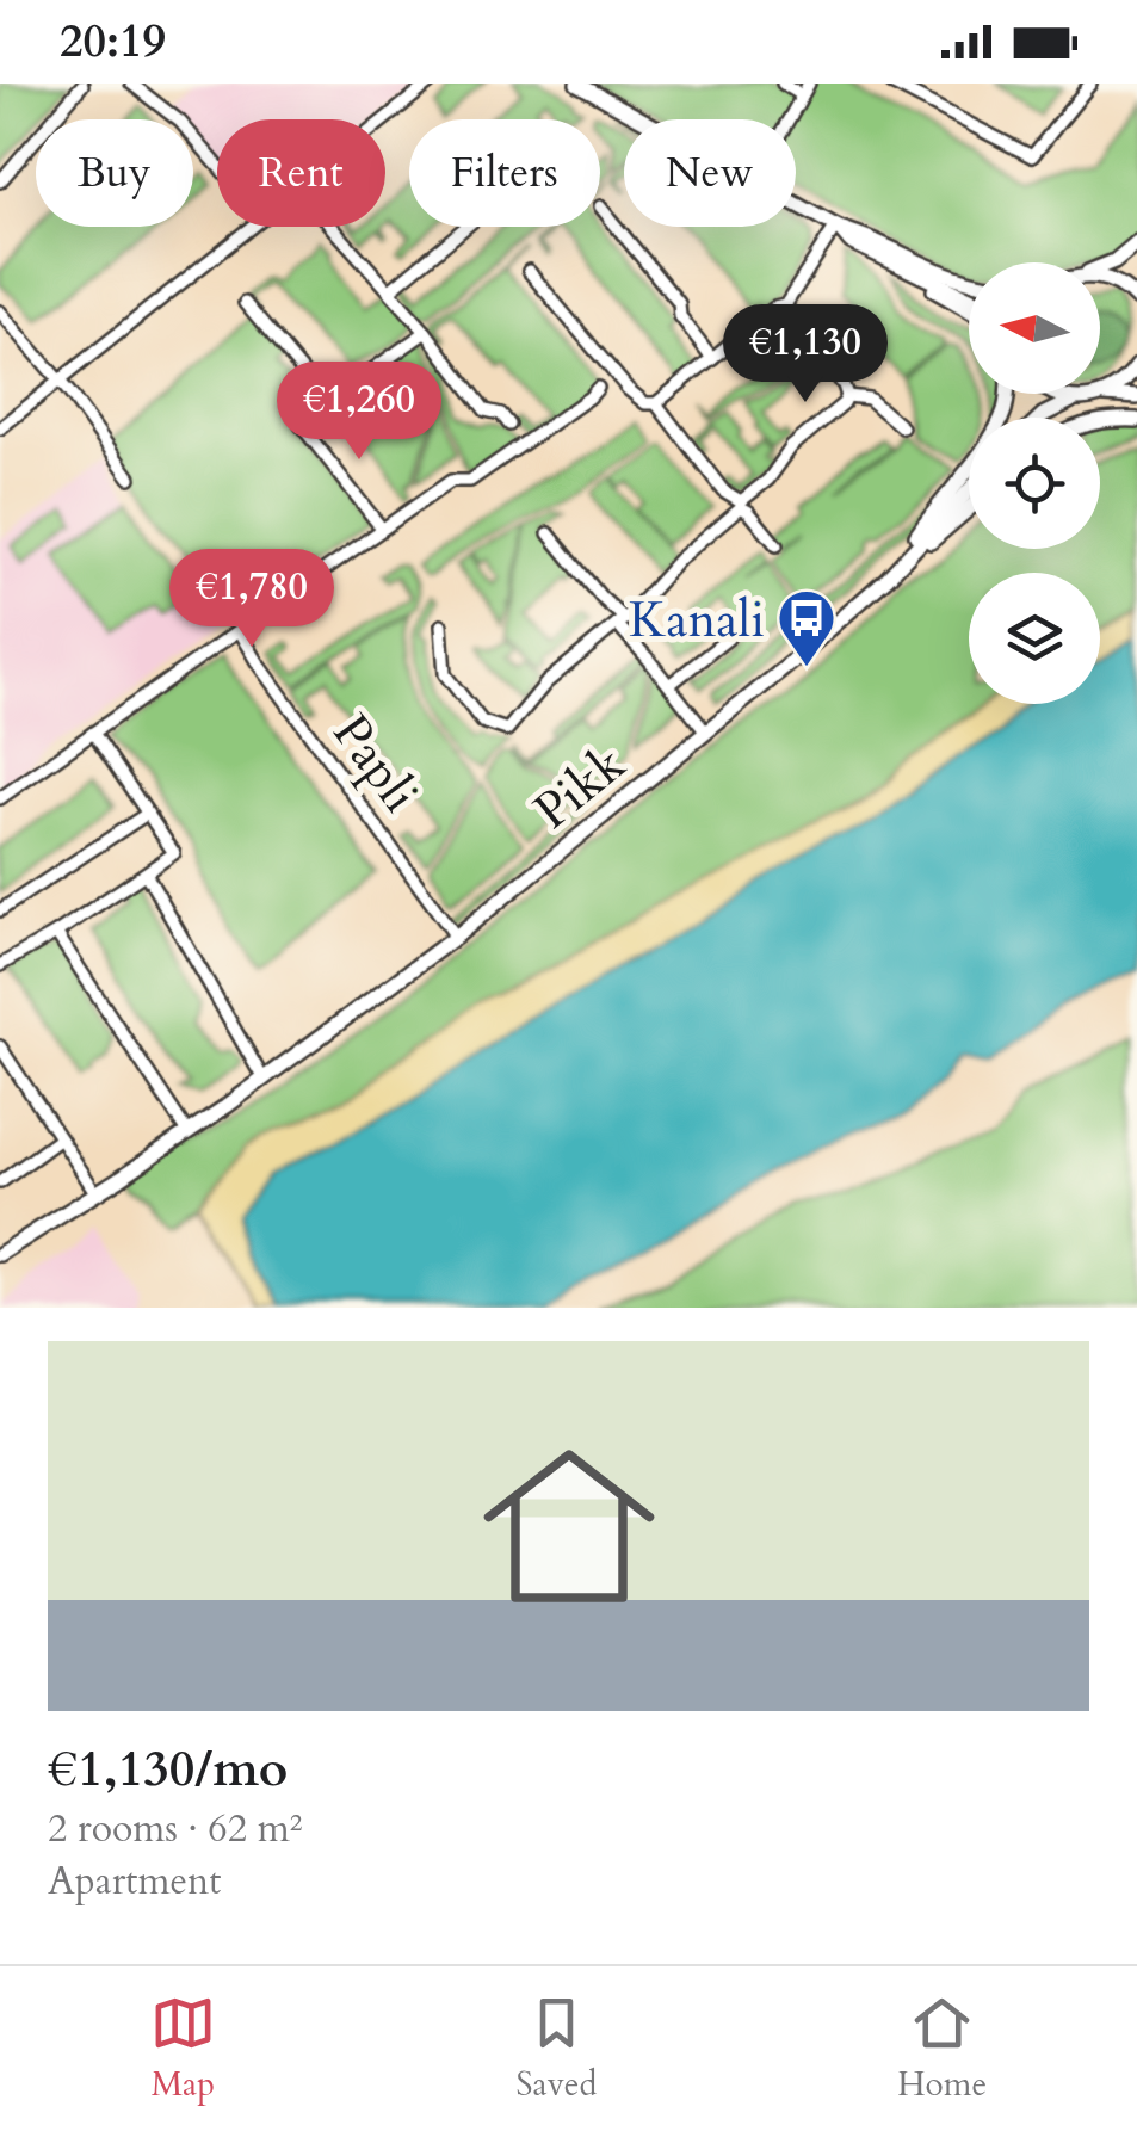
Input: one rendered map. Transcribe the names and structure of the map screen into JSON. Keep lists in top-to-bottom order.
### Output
{
  "streets": {
    "street": ["Papli", "Pikk"]
  },
  "crossings": [
    ["Papli", "Pikk"]
  ],
  "places": {
    "bus stop": ["Kanali"]
  },
  "north": "left",
  "page": {
    "status": "20:19",
    "chip": [
      "Buy",
      "Rent",
      "Filters",
      "New"
    ],
    "price": ["€1,130", "€1,260", "€1,780"],
    "list": [
      {
        "name": "€1,130/mo",
        "note": "2 rooms · 62 m² · Apartment"
      }
    ],
    "tabs": ["Map", "Saved", "Home"]
  }
}
